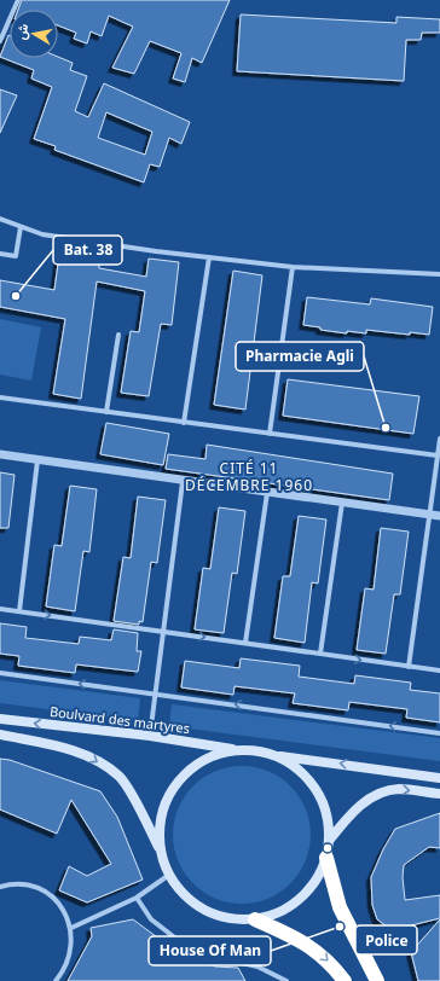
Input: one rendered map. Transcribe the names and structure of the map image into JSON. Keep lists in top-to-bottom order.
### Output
{
  "streets": {
    "main road": ["Boulvard des martyres"]
  },
  "one_way": ["Boulvard des martyres"],
  "districts": ["CITÉ 11 DÉCEMBRE 1960"],
  "places": [
    "Bat. 38",
    "Pharmacie Agli",
    "Police",
    "House Of Man"
  ],
  "north": "left"
}
